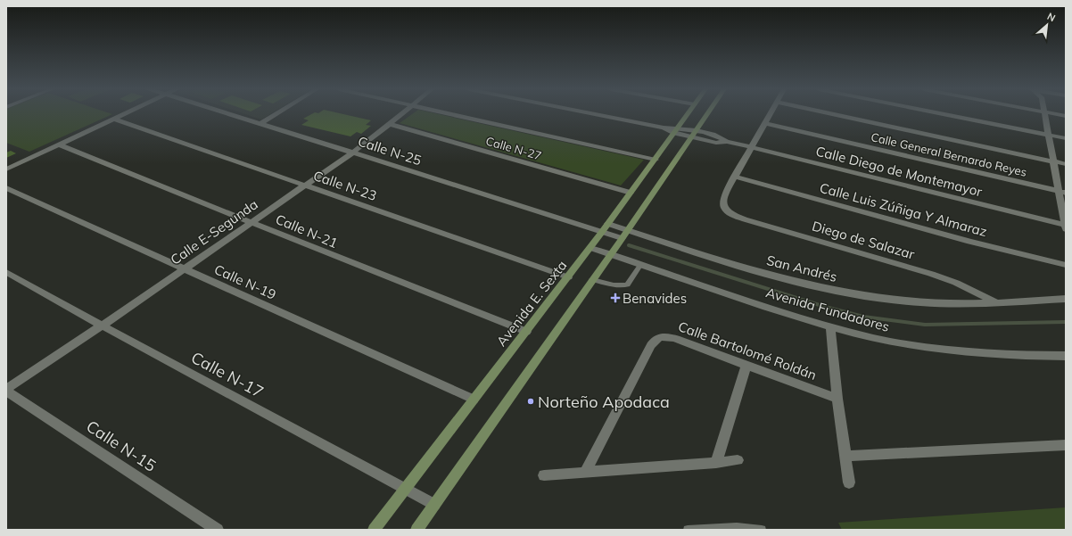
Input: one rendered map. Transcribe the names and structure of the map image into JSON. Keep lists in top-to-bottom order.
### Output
{
  "streets": {
    "street": [
      "Calle N-27",
      "Calle N-25",
      "Calle General Bernardo Reyes",
      "Calle Diego de Montemayor",
      "Calle N-23",
      "Calle Luis Zúñiga Y Almaraz",
      "Calle N-21",
      "Calle E-Segunda",
      "Diego de Salazar",
      "San Andrés",
      "Calle N-19",
      "Avenida E. Sexta",
      "Avenida Fundadores",
      "Calle Bartolomé Roldán",
      "Calle N-17",
      "Calle N-15"
    ]
  },
  "crossings": [
    ["Calle N-27", "Calle E-Segunda"],
    ["Calle N-27", "Avenida E. Sexta"],
    ["Calle N-25", "Calle E-Segunda"],
    ["Calle N-25", "San Andrés"],
    ["Calle N-25", "Avenida E. Sexta"],
    ["Calle Diego de Montemayor", "Avenida E. Sexta"],
    ["Calle N-23", "Calle E-Segunda"],
    ["Calle N-23", "Avenida E. Sexta"],
    ["Calle Luis Zúñiga Y Almaraz", "Diego de Salazar"],
    ["Calle N-21", "Calle E-Segunda"],
    ["Calle N-21", "Avenida E. Sexta"],
    ["Calle E-Segunda", "Calle N-19"],
    ["Calle E-Segunda", "Calle N-17"],
    ["Calle E-Segunda", "Calle N-15"],
    ["Diego de Salazar", "San Andrés"],
    ["San Andrés", "Avenida E. Sexta"],
    ["Calle N-19", "Avenida E. Sexta"],
    ["Avenida E. Sexta", "Avenida Fundadores"],
    ["Avenida E. Sexta", "Calle N-17"]
  ],
  "places": {
    "health": ["Benavides"],
    "other": ["Norteño Apodaca"]
  },
  "north": "top right"
}
